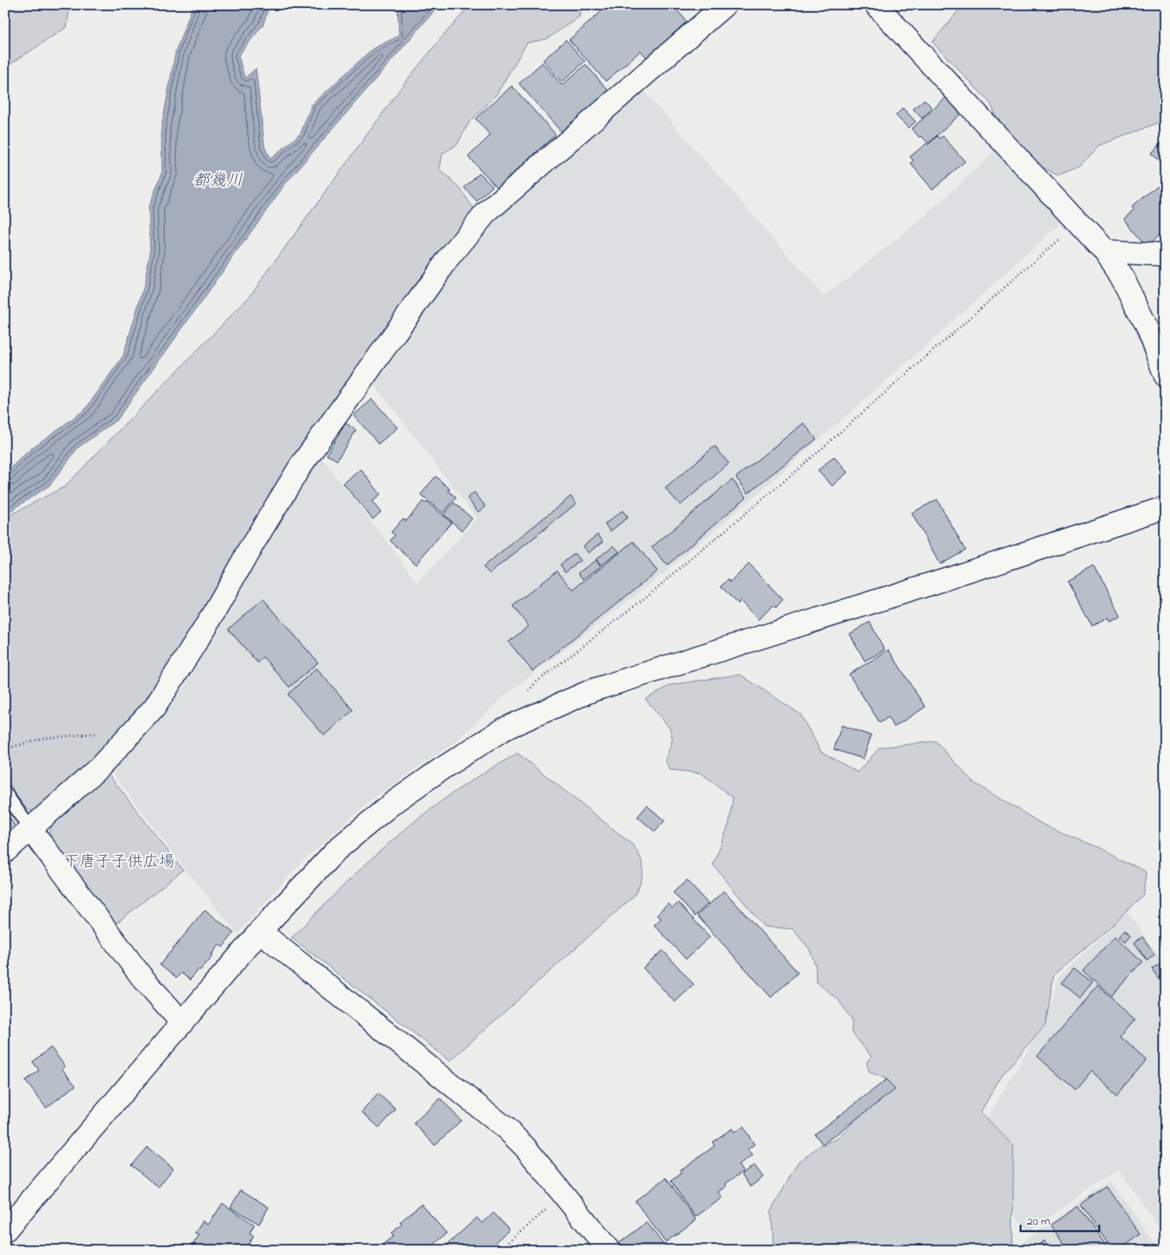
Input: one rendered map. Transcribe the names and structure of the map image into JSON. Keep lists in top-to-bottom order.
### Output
{
  "water": ["都幾川"],
  "parks": ["下唐子子供広場"],
  "scale_bar": "20 m"
}
